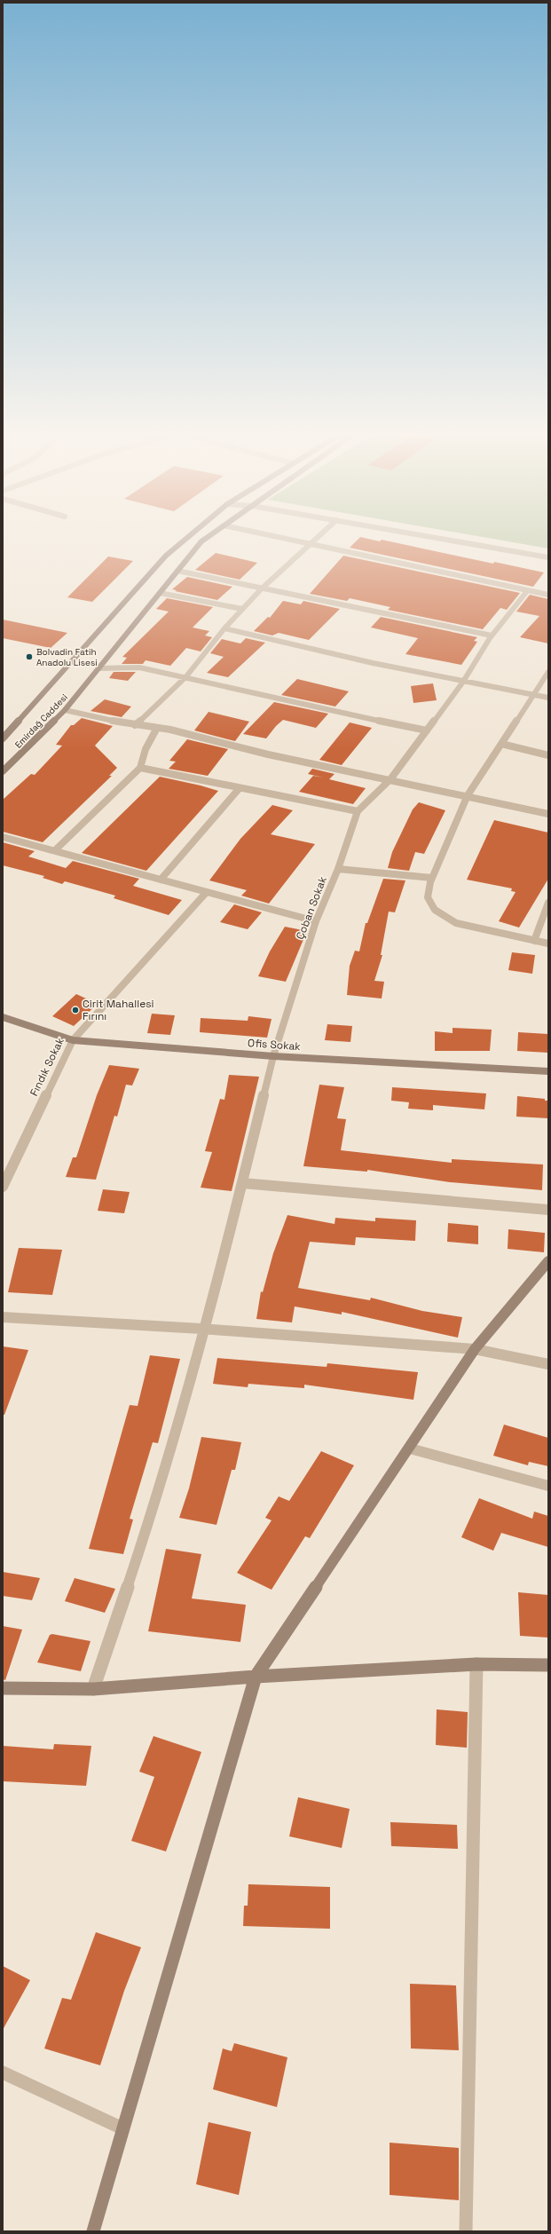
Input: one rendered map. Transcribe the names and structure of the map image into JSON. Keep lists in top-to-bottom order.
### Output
{
  "streets": {
    "main road": ["Emirdağ Caddesi", "Ofis Sokak"],
    "street": ["Çoban Sokak", "Fındık Sokak"]
  },
  "crossings": [
    ["Çoban Sokak", "Ofis Sokak"],
    ["Ofis Sokak", "Fındık Sokak"]
  ],
  "places": ["Bolvadin Fatih Anadolu Lisesi", "Cirit Mahallesi Fırını"]
}
